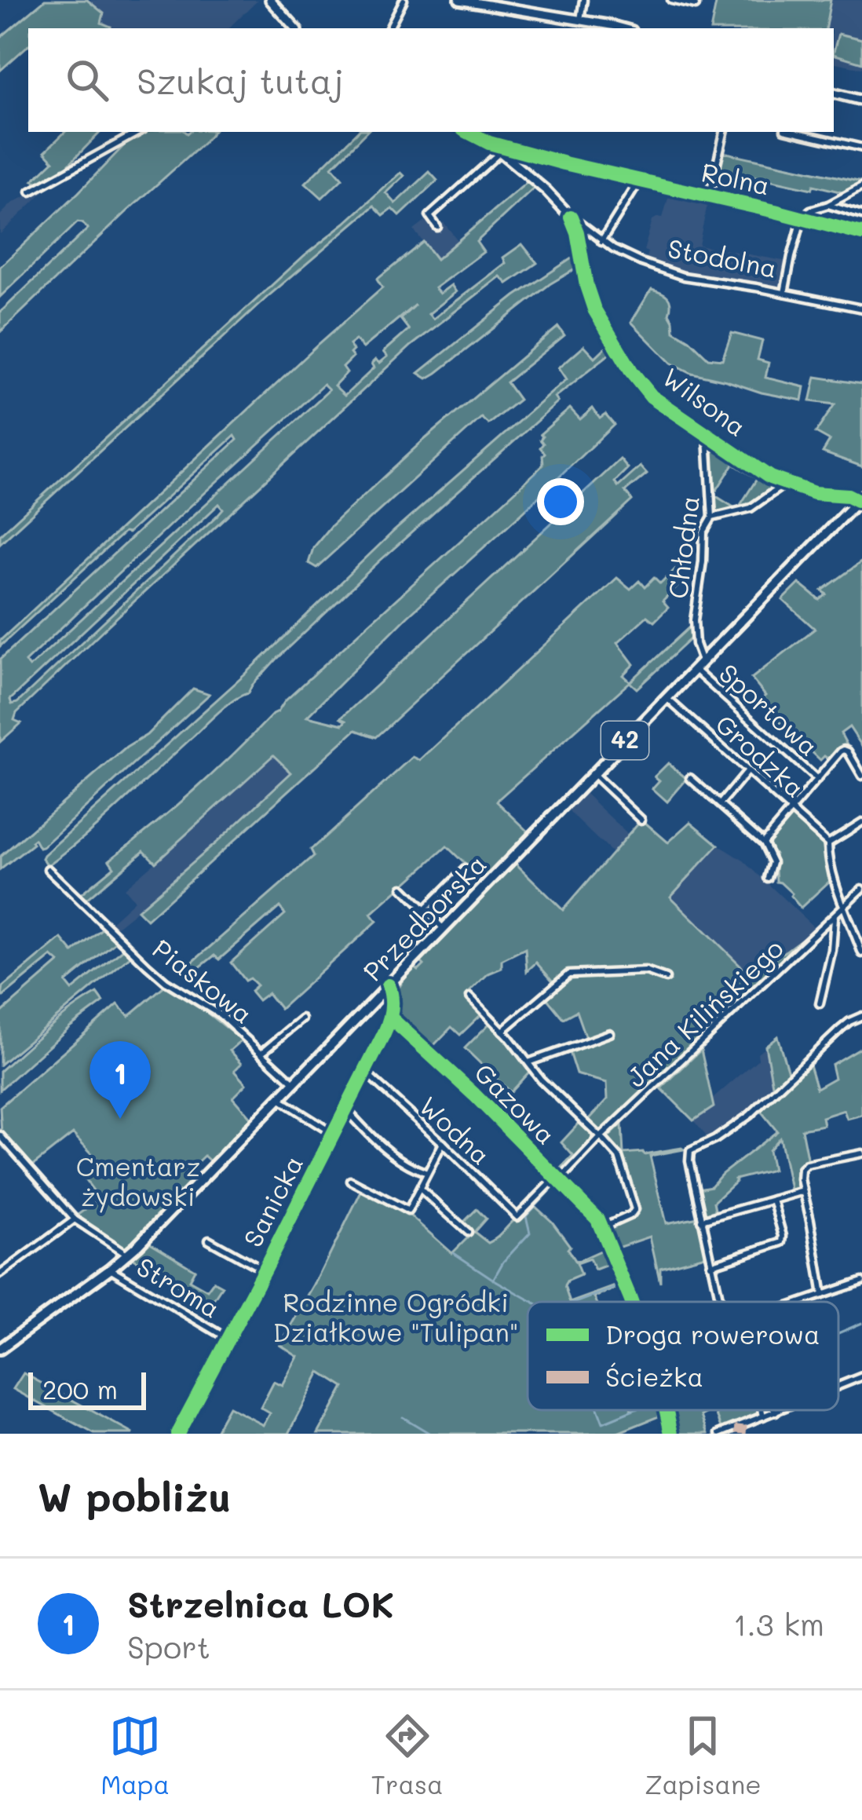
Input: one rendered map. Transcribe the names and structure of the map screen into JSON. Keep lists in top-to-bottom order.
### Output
{
  "streets": {
    "main road": ["42", "Przedborska"],
    "street": [
      "Rolna",
      "Stodolna",
      "Wilsona",
      "Chłodna",
      "Sportowa",
      "Grodzka",
      "Piaskowa",
      "Jana Kilińskiego",
      "Gazowa",
      "Wodna",
      "Sanicka",
      "Stroma"
    ]
  },
  "crossings": [
    ["Stodolna", "Wilsona"],
    ["Wilsona", "Chłodna"],
    ["Wilsona", "Przedborska"],
    ["Chłodna", "Przedborska"],
    ["Sportowa", "Przedborska"],
    ["Grodzka", "Przedborska"],
    ["Przedborska", "Piaskowa"],
    ["Przedborska", "Sanicka"],
    ["Przedborska", "Stroma"],
    ["Jana Kilińskiego", "Gazowa"],
    ["Jana Kilińskiego", "Wodna"],
    ["Gazowa", "Sanicka"],
    ["Wodna", "Sanicka"],
    ["Sanicka", "Stroma"]
  ],
  "parks": ["Cmentarz żydowski", "Rodzinne Ogródki Działkowe \"Tulipan\""],
  "legend": ["Droga rowerowa", "Ścieżka"],
  "scale_bar": "200 m",
  "page": {
    "search": "Szukaj tutaj",
    "pins": "1",
    "scale": "200 m",
    "heading": "W pobliżu",
    "list": [
      {
        "mark": "1",
        "name": "Strzelnica LOK",
        "note": "Sport",
        "value": "1.3 km"
      }
    ],
    "nav": ["Mapa", "Trasa", "Zapisane"]
  }
}
